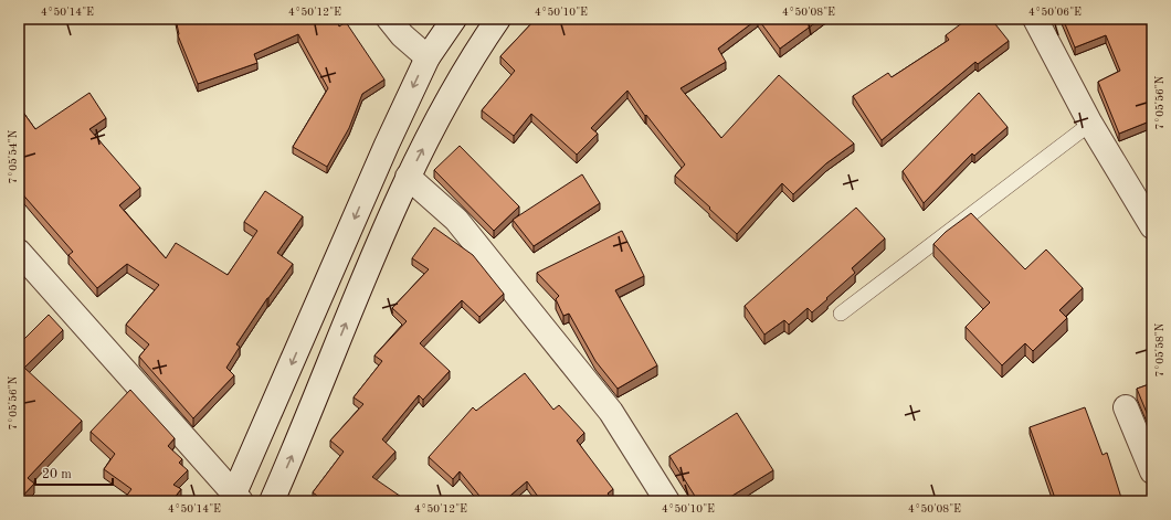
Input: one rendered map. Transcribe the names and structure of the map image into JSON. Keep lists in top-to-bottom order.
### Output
{
  "scale_bar": "20 m",
  "coordinates": [
    "4°50'14\"E",
    "4°50'12\"E",
    "4°50'10\"E",
    "4°50'08\"E",
    "4°50'06\"E",
    "7°05'56\"N",
    "7°05'54\"N",
    "7°05'58\"N"
  ]
}
